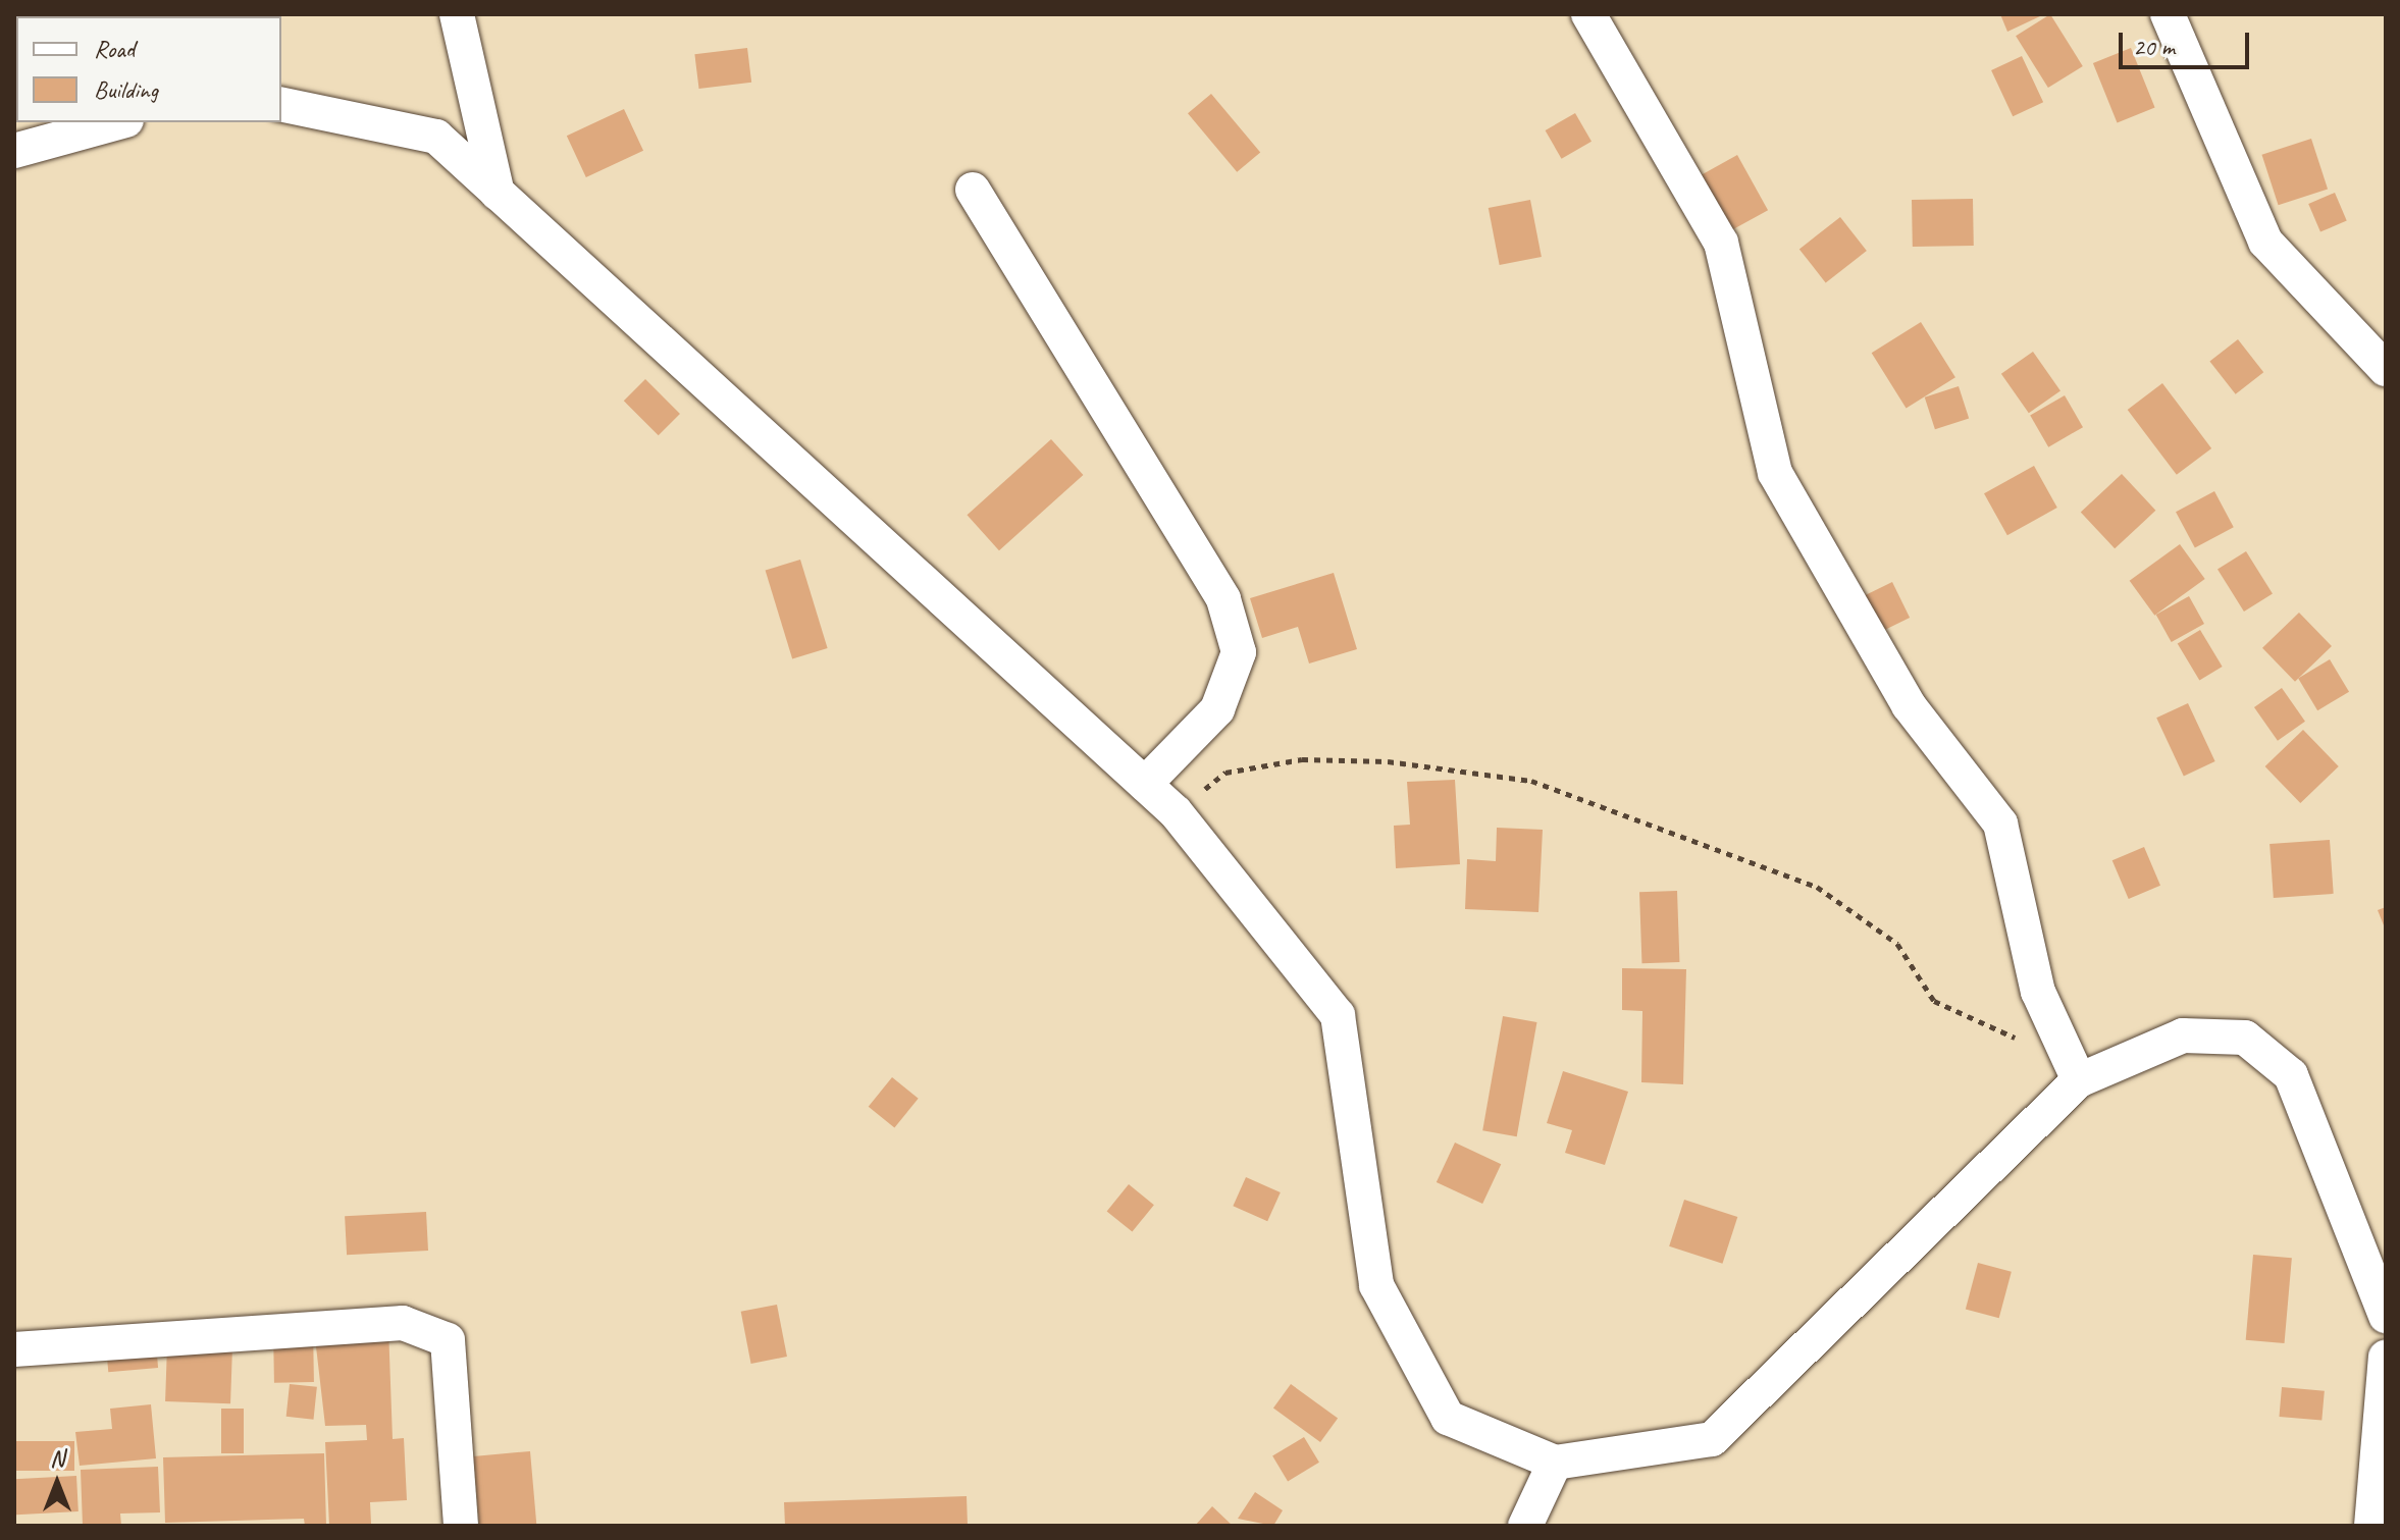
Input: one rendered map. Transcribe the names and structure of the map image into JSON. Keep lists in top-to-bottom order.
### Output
{
  "legend": ["Road", "Building"],
  "scale_bar": "20 m",
  "north": "top"
}
